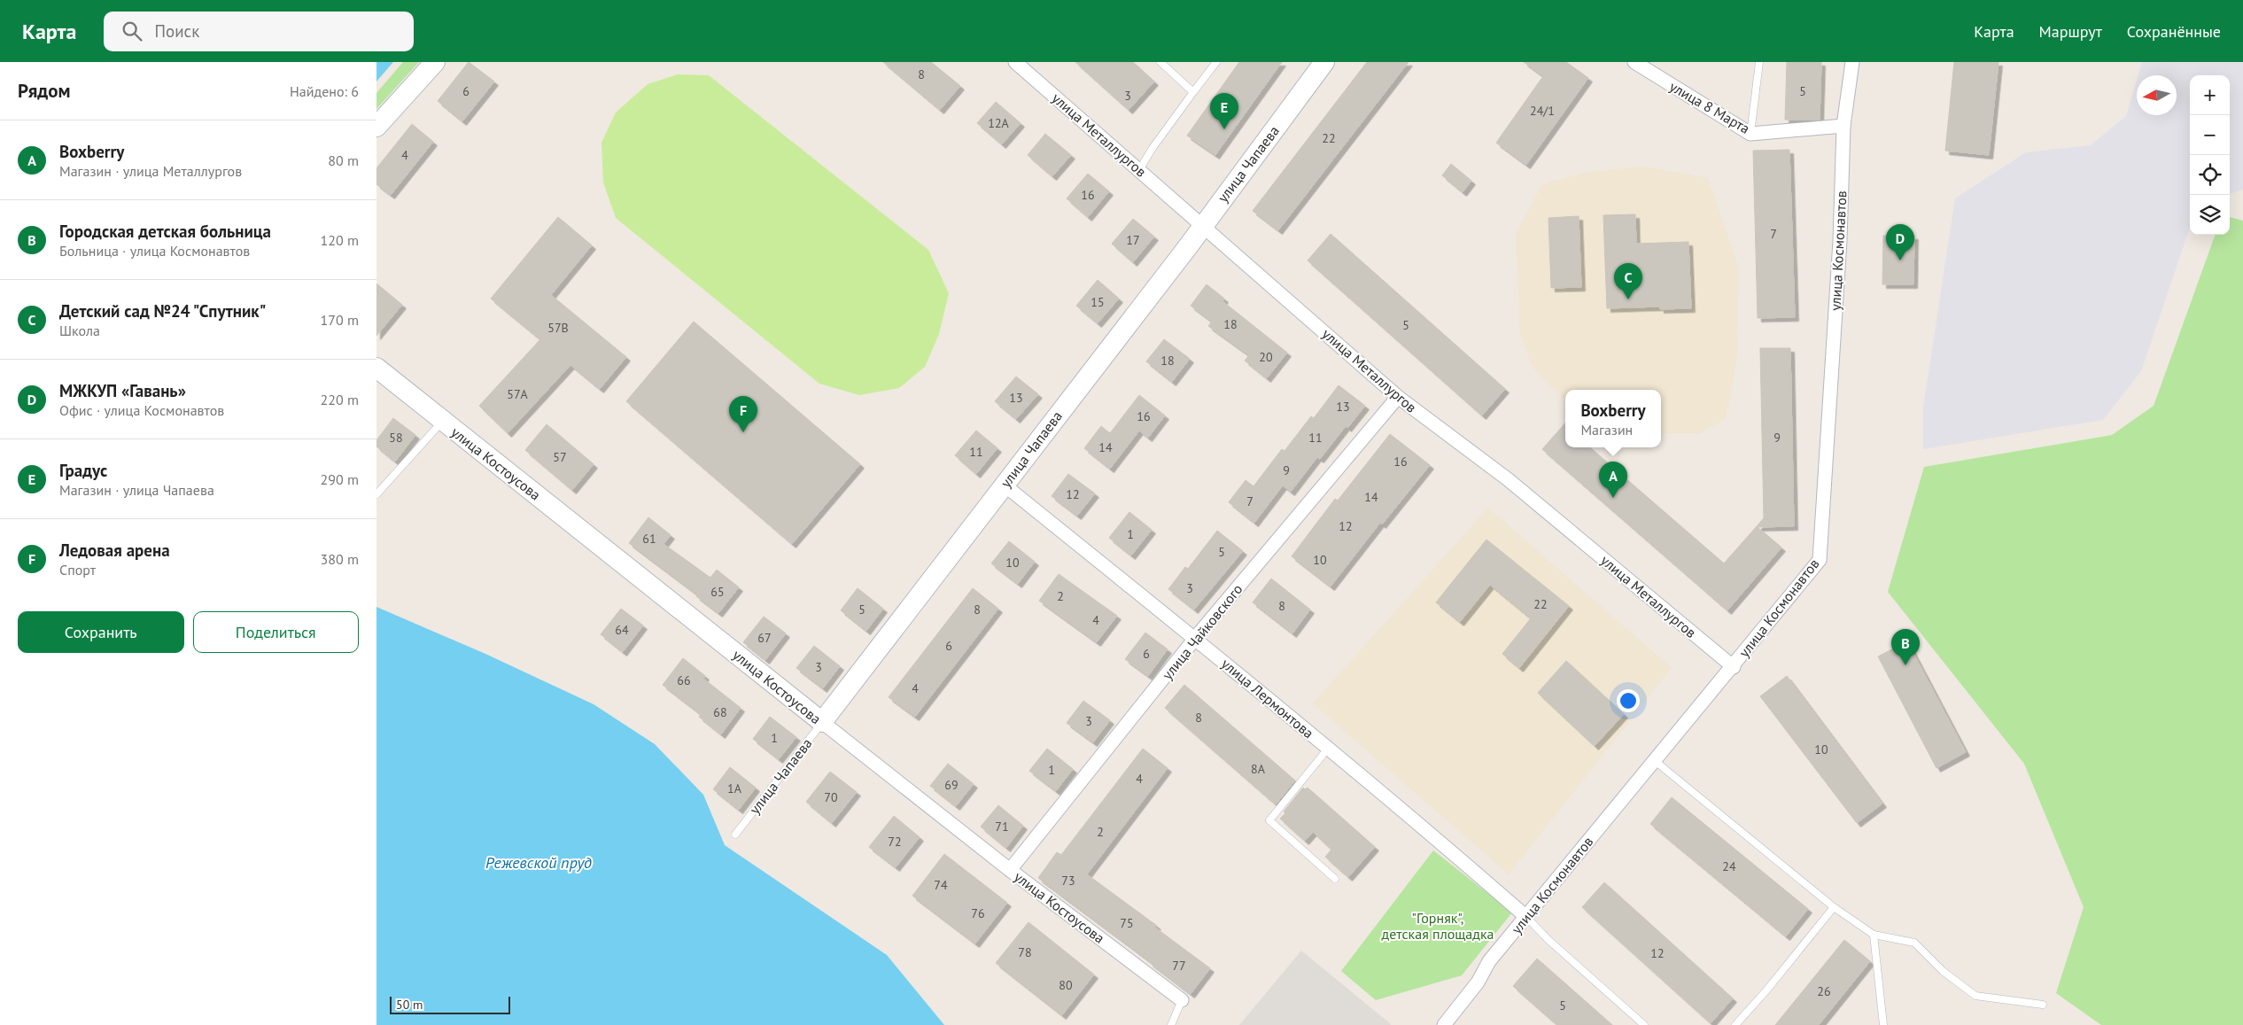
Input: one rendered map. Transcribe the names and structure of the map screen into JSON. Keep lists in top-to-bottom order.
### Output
{
  "streets": {
    "street": [
      "улица 8 Марта",
      "улица Металлургов",
      "улица Чапаева",
      "улица Космонавтов",
      "улица Костоусова",
      "улица Чайковского",
      "улица Лермонтова"
    ]
  },
  "crossings": [
    ["улица 8 Марта", "улица Космонавтов"],
    ["улица Металлургов", "улица Чапаева"],
    ["улица Металлургов", "улица Космонавтов"],
    ["улица Металлургов", "улица Чайковского"],
    ["улица Чапаева", "улица Костоусова"],
    ["улица Чапаева", "улица Лермонтова"],
    ["улица Космонавтов", "улица Лермонтова"],
    ["улица Костоусова", "улица Чайковского"],
    ["улица Чайковского", "улица Лермонтова"]
  ],
  "water": ["Режевской пруд"],
  "parks": ["\"Горняк\", детская площадка"],
  "house_numbers": [
    "8",
    "6",
    "5",
    "3",
    "24/1",
    "12А",
    "22",
    "4",
    "16",
    "7",
    "17",
    "15",
    "18",
    "5",
    "57В",
    "20",
    "18",
    "57А",
    "13",
    "13",
    "16",
    "58",
    "11",
    "9",
    "14",
    "11",
    "57",
    "16",
    "9",
    "12",
    "14",
    "7",
    "12",
    "1",
    "61",
    "5",
    "10",
    "10",
    "3",
    "65",
    "2",
    "22",
    "8",
    "5",
    "8",
    "4",
    "64",
    "67",
    "6",
    "6",
    "3",
    "66",
    "4",
    "68",
    "8",
    "3",
    "1",
    "10",
    "8А",
    "1",
    "4",
    "69",
    "1А",
    "70",
    "71",
    "2",
    "72",
    "24",
    "73",
    "74",
    "76",
    "75",
    "78",
    "12",
    "77",
    "80",
    "26",
    "5"
  ],
  "scale_bar": "50 m",
  "north": "left",
  "page": {
    "header": "Карта",
    "search": "Поиск",
    "nav": ["Карта", "Маршрут", "Сохранённые"],
    "heading": ["Рядом", "Найдено: 6"],
    "map_buttons": ["+", "−"],
    "pins": [
      "E",
      "D",
      "C",
      "F",
      "A",
      "B"
    ],
    "list": [
      {
        "mark": "A",
        "name": "Boxberry",
        "note": "Магазин · улица Металлургов",
        "value": "80 m"
      },
      {
        "mark": "B",
        "name": "Городская детская больница",
        "note": "Больница · улица Космонавтов",
        "value": "120 m"
      },
      {
        "mark": "C",
        "name": "Детский сад №24 \"Спутник\"",
        "note": "Школа",
        "value": "170 m"
      },
      {
        "mark": "D",
        "name": "МЖКУП «Гавань»",
        "note": "Офис · улица Космонавтов",
        "value": "220 m"
      },
      {
        "mark": "E",
        "name": "Градус",
        "note": "Магазин · улица Чапаева",
        "value": "290 m"
      },
      {
        "mark": "F",
        "name": "Ледовая арена",
        "note": "Спорт",
        "value": "380 m"
      }
    ],
    "popup": ["Boxberry", "Магазин"],
    "buttons": ["Сохранить", "Поделиться"],
    "scale": "50 m"
  }
}
